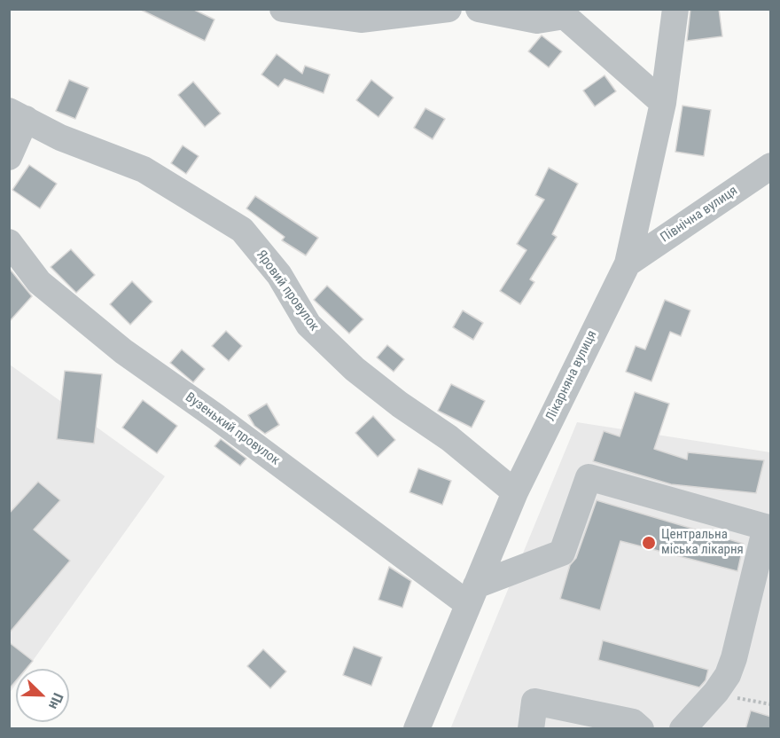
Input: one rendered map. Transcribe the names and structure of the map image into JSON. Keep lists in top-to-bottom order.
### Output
{
  "streets": {
    "street": [
      "Північна вулиця",
      "Яровий провулок",
      "Лікарняна вулиця",
      "Вузенький провулок"
    ]
  },
  "crossings": [
    ["Північна вулиця", "Лікарняна вулиця"],
    ["Яровий провулок", "Лікарняна вулиця"],
    ["Лікарняна вулиця", "Вузенький провулок"]
  ],
  "places": ["Центральна міська лікарня"],
  "north": "bottom right"
}
